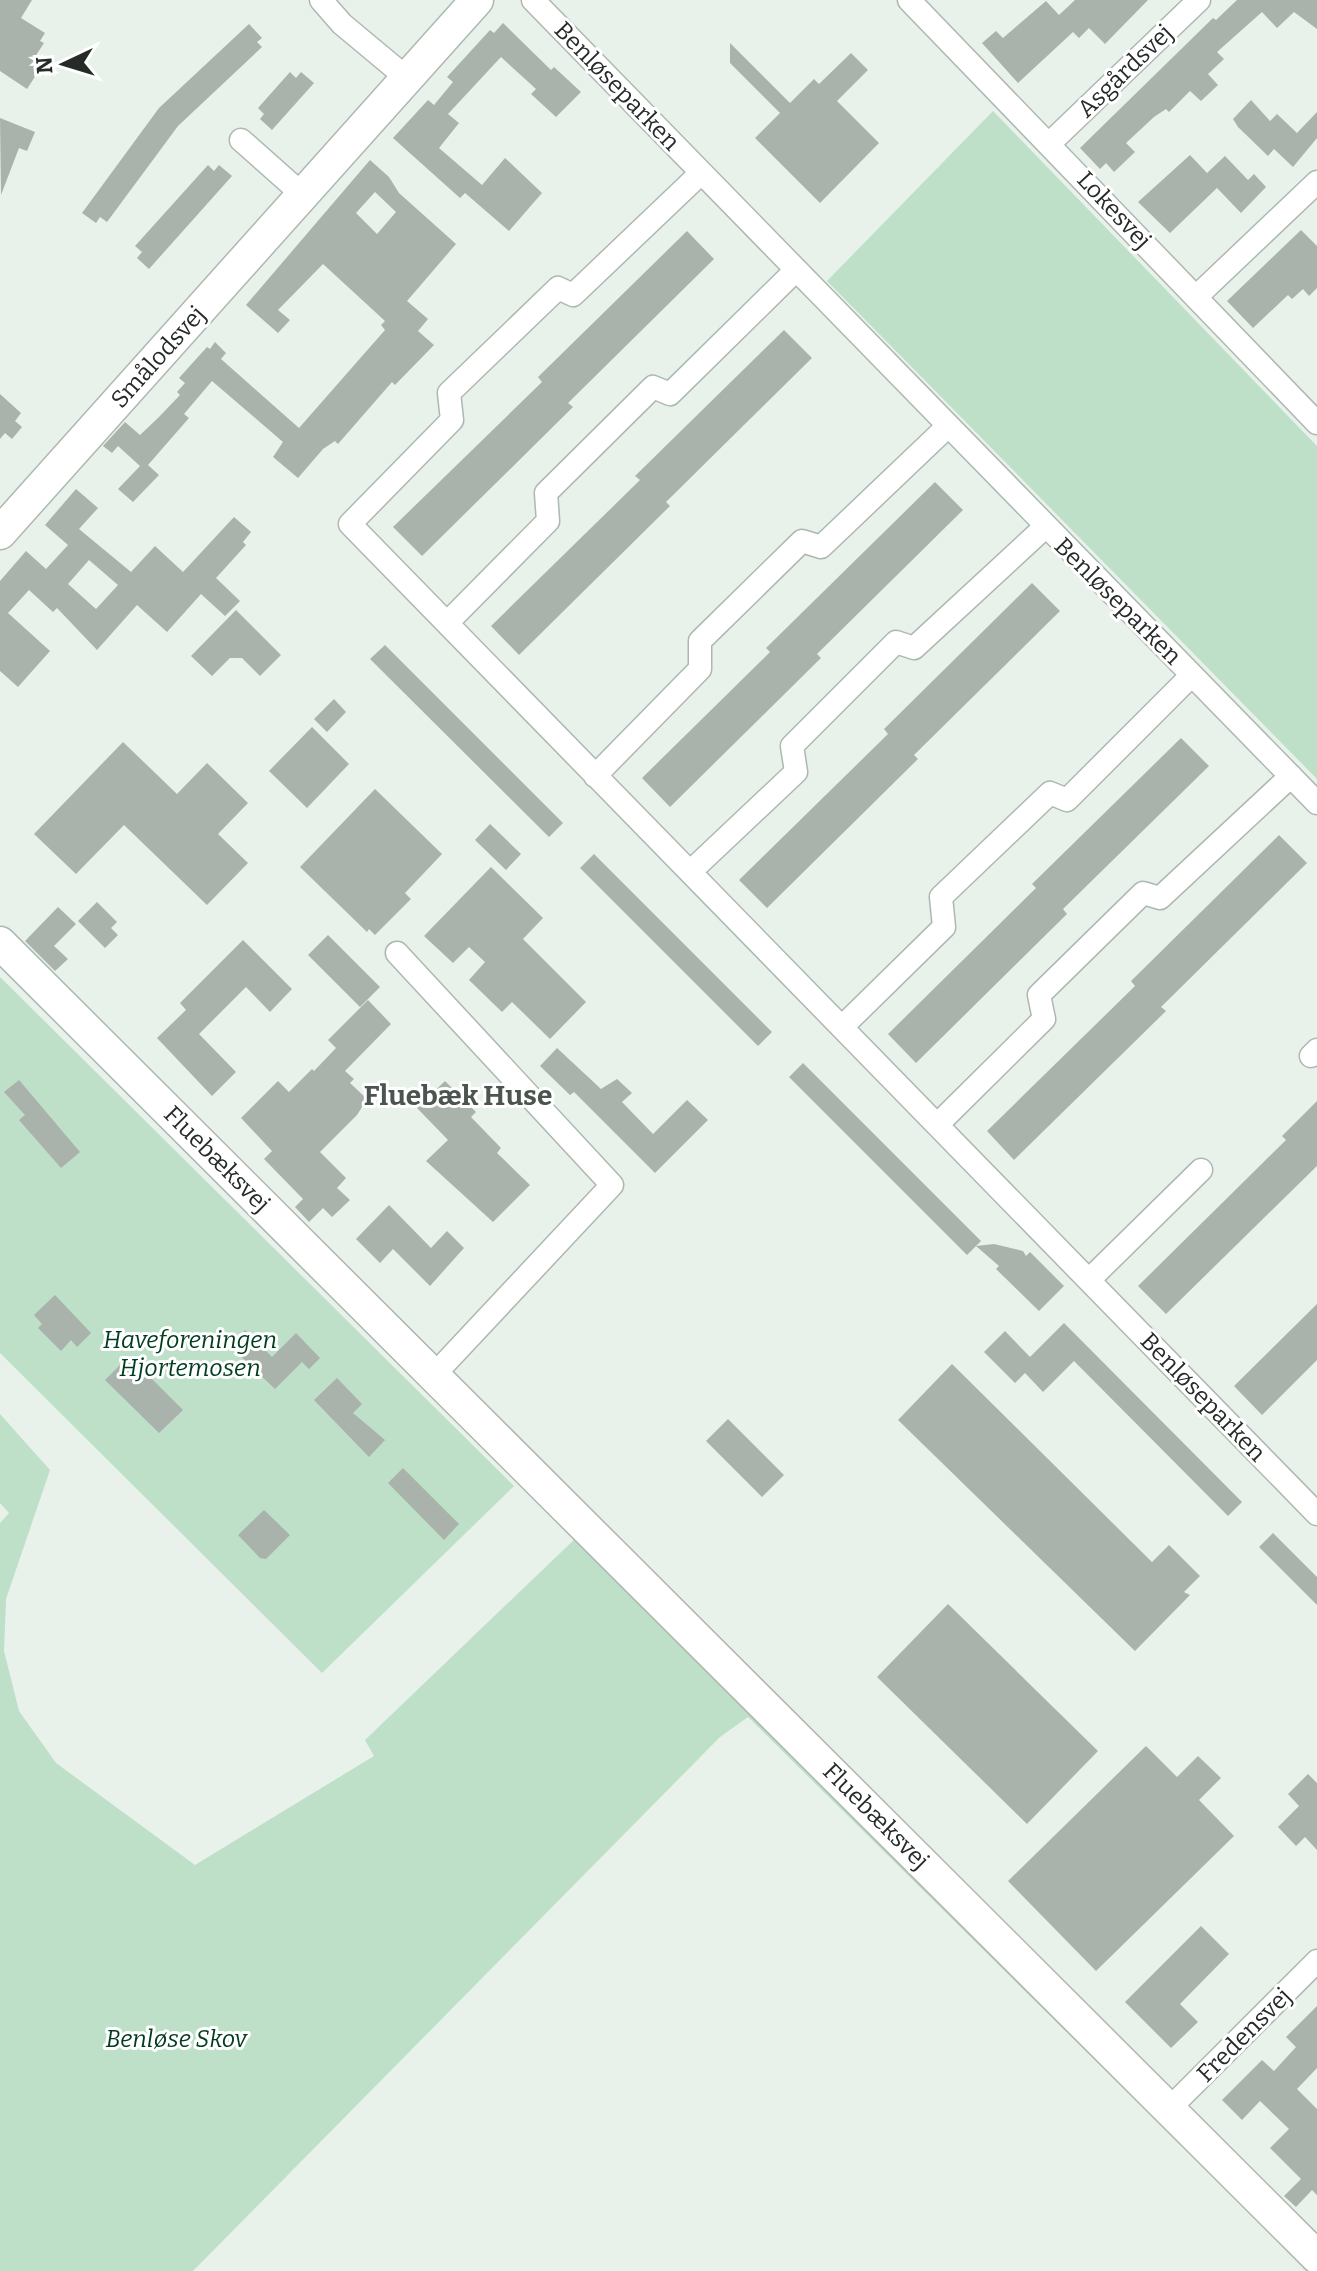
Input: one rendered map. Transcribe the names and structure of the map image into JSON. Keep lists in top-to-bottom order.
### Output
{
  "streets": {
    "street": [
      "Asgårdsvej",
      "Benløseparken",
      "Lokesvej",
      "Smålodsvej",
      "Fluebæksvej",
      "Fredensvej"
    ]
  },
  "crossings": [
    ["Asgårdsvej", "Lokesvej"],
    ["Fluebæksvej", "Fredensvej"]
  ],
  "districts": ["Fluebæk Huse"],
  "parks": ["Haveforeningen Hjortemosen", "Benløse Skov"],
  "north": "left"
}
